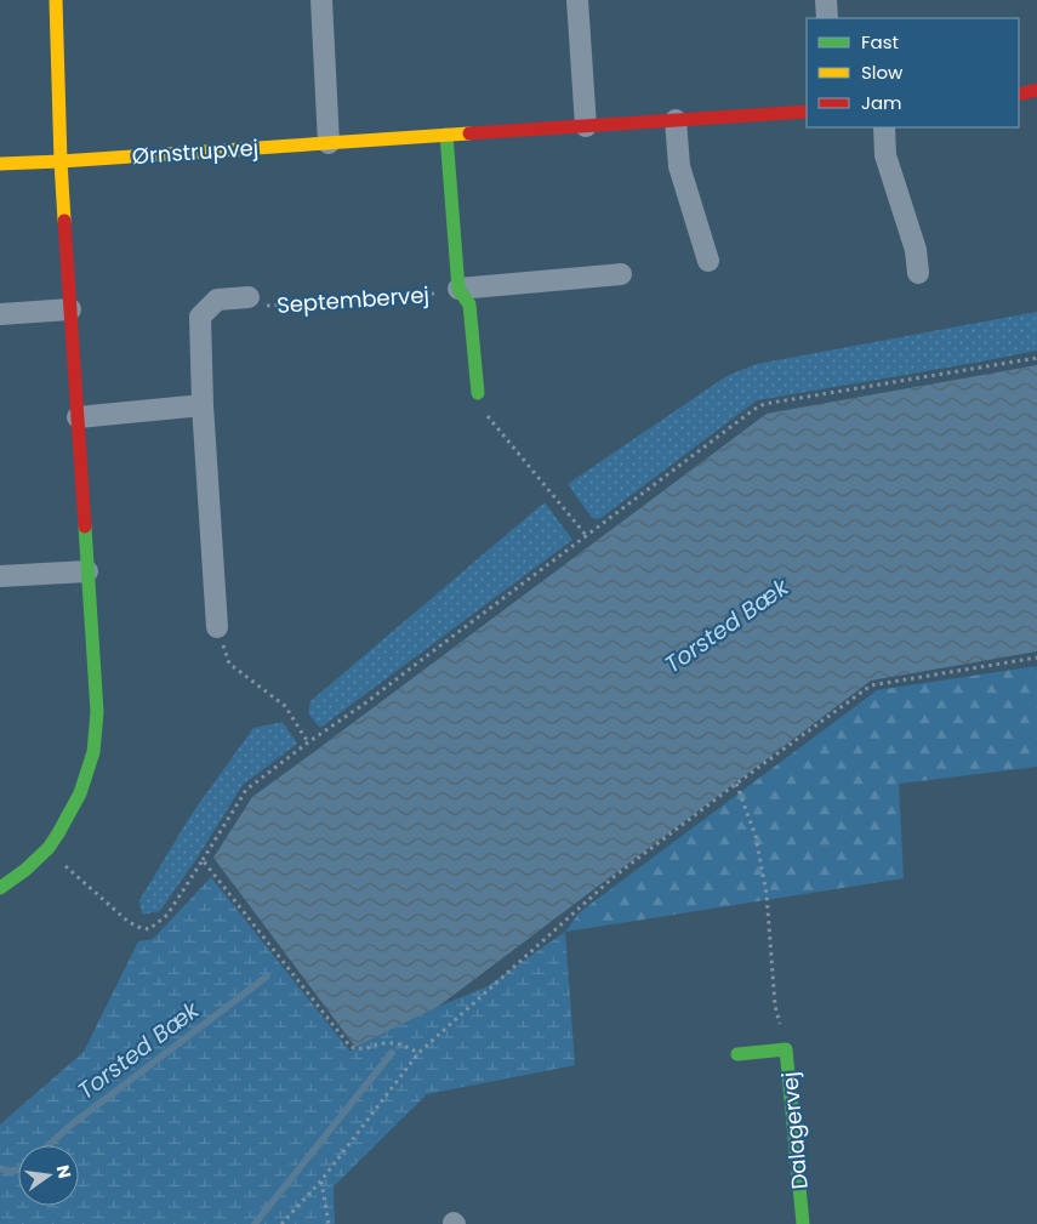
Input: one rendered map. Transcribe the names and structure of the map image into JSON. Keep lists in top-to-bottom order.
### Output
{
  "streets": {
    "street": ["Ørnstrupvej", "Septembervej", "Dalagervej"]
  },
  "water": ["Torsted Bæk"],
  "legend": ["Fast", "Slow", "Jam"],
  "north": "right"
}
